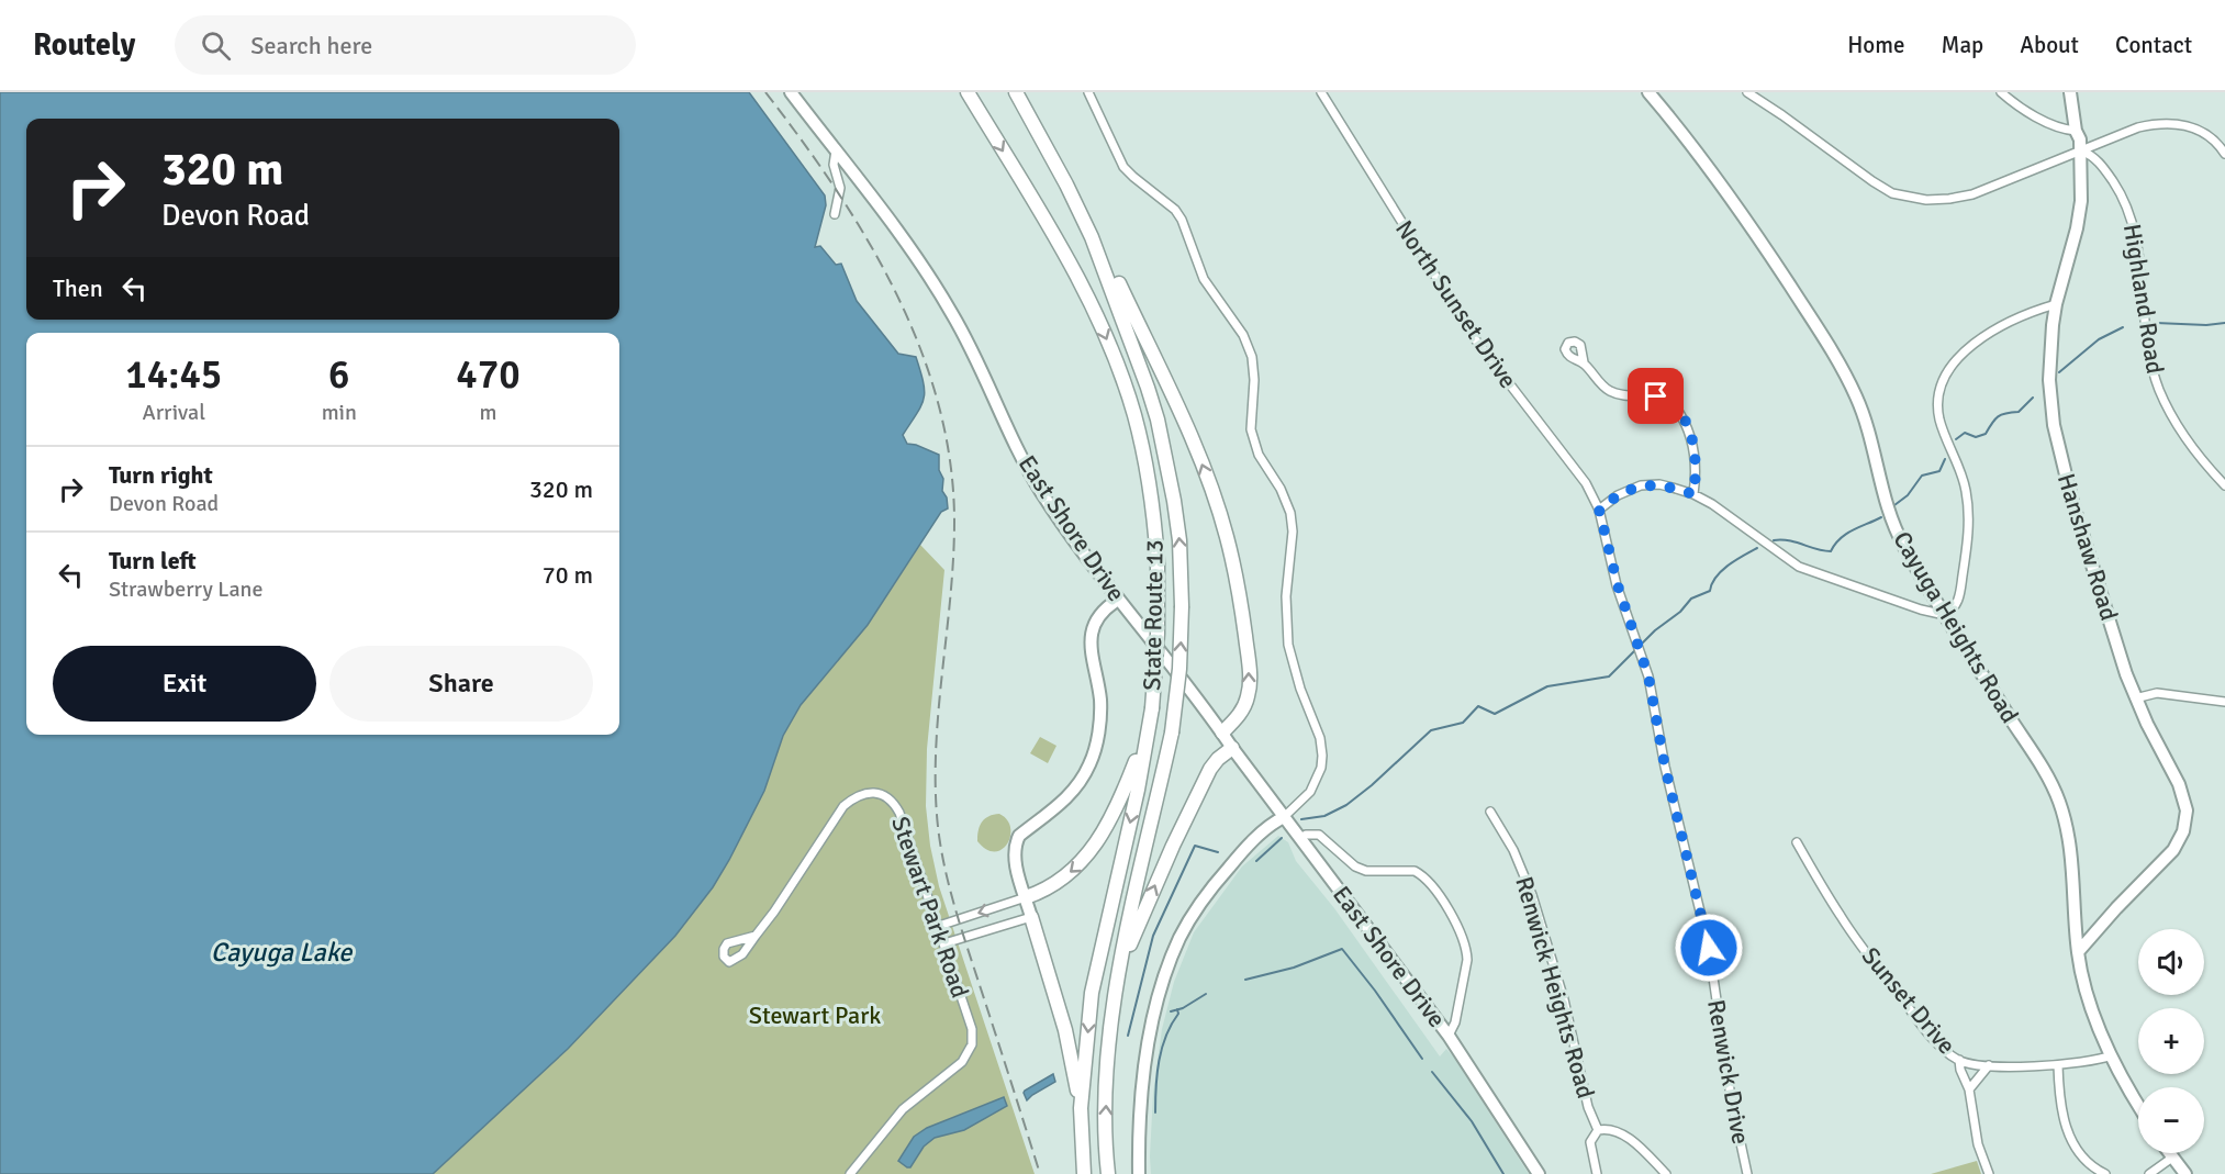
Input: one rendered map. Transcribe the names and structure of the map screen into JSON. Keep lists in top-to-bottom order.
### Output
{
  "streets": {
    "highway": ["State Route 13"],
    "street": [
      "Highland Road",
      "North Sunset Drive",
      "East Shore Drive",
      "Hanshaw Road",
      "Cayuga Heights Road",
      "Stewart Park Road",
      "Renwick Heights Road",
      "Sunset Drive",
      "Renwick Drive"
    ]
  },
  "crossings": [
    ["Highland Road", "Hanshaw Road"],
    ["North Sunset Drive", "Renwick Drive"],
    ["Hanshaw Road", "Cayuga Heights Road"],
    ["Cayuga Heights Road", "Sunset Drive"]
  ],
  "water": ["Cayuga Lake"],
  "parks": ["Stewart Park"],
  "page": {
    "header": "Routely",
    "search": "Search here",
    "nav": [
      "Home",
      "Map",
      "About",
      "Contact"
    ],
    "turn": ["320 m", "Devon Road"],
    "then": "Then",
    "eta": [
      "14:45",
      "Arrival",
      "6",
      "min",
      "470",
      "m"
    ],
    "list": [
      {
        "name": "Turn right",
        "note": "Devon Road",
        "value": "320 m"
      },
      {
        "name": "Turn left",
        "note": "Strawberry Lane",
        "value": "70 m"
      }
    ],
    "buttons": ["Exit", "Share"],
    "map_buttons": ["+", "−"]
  }
}
